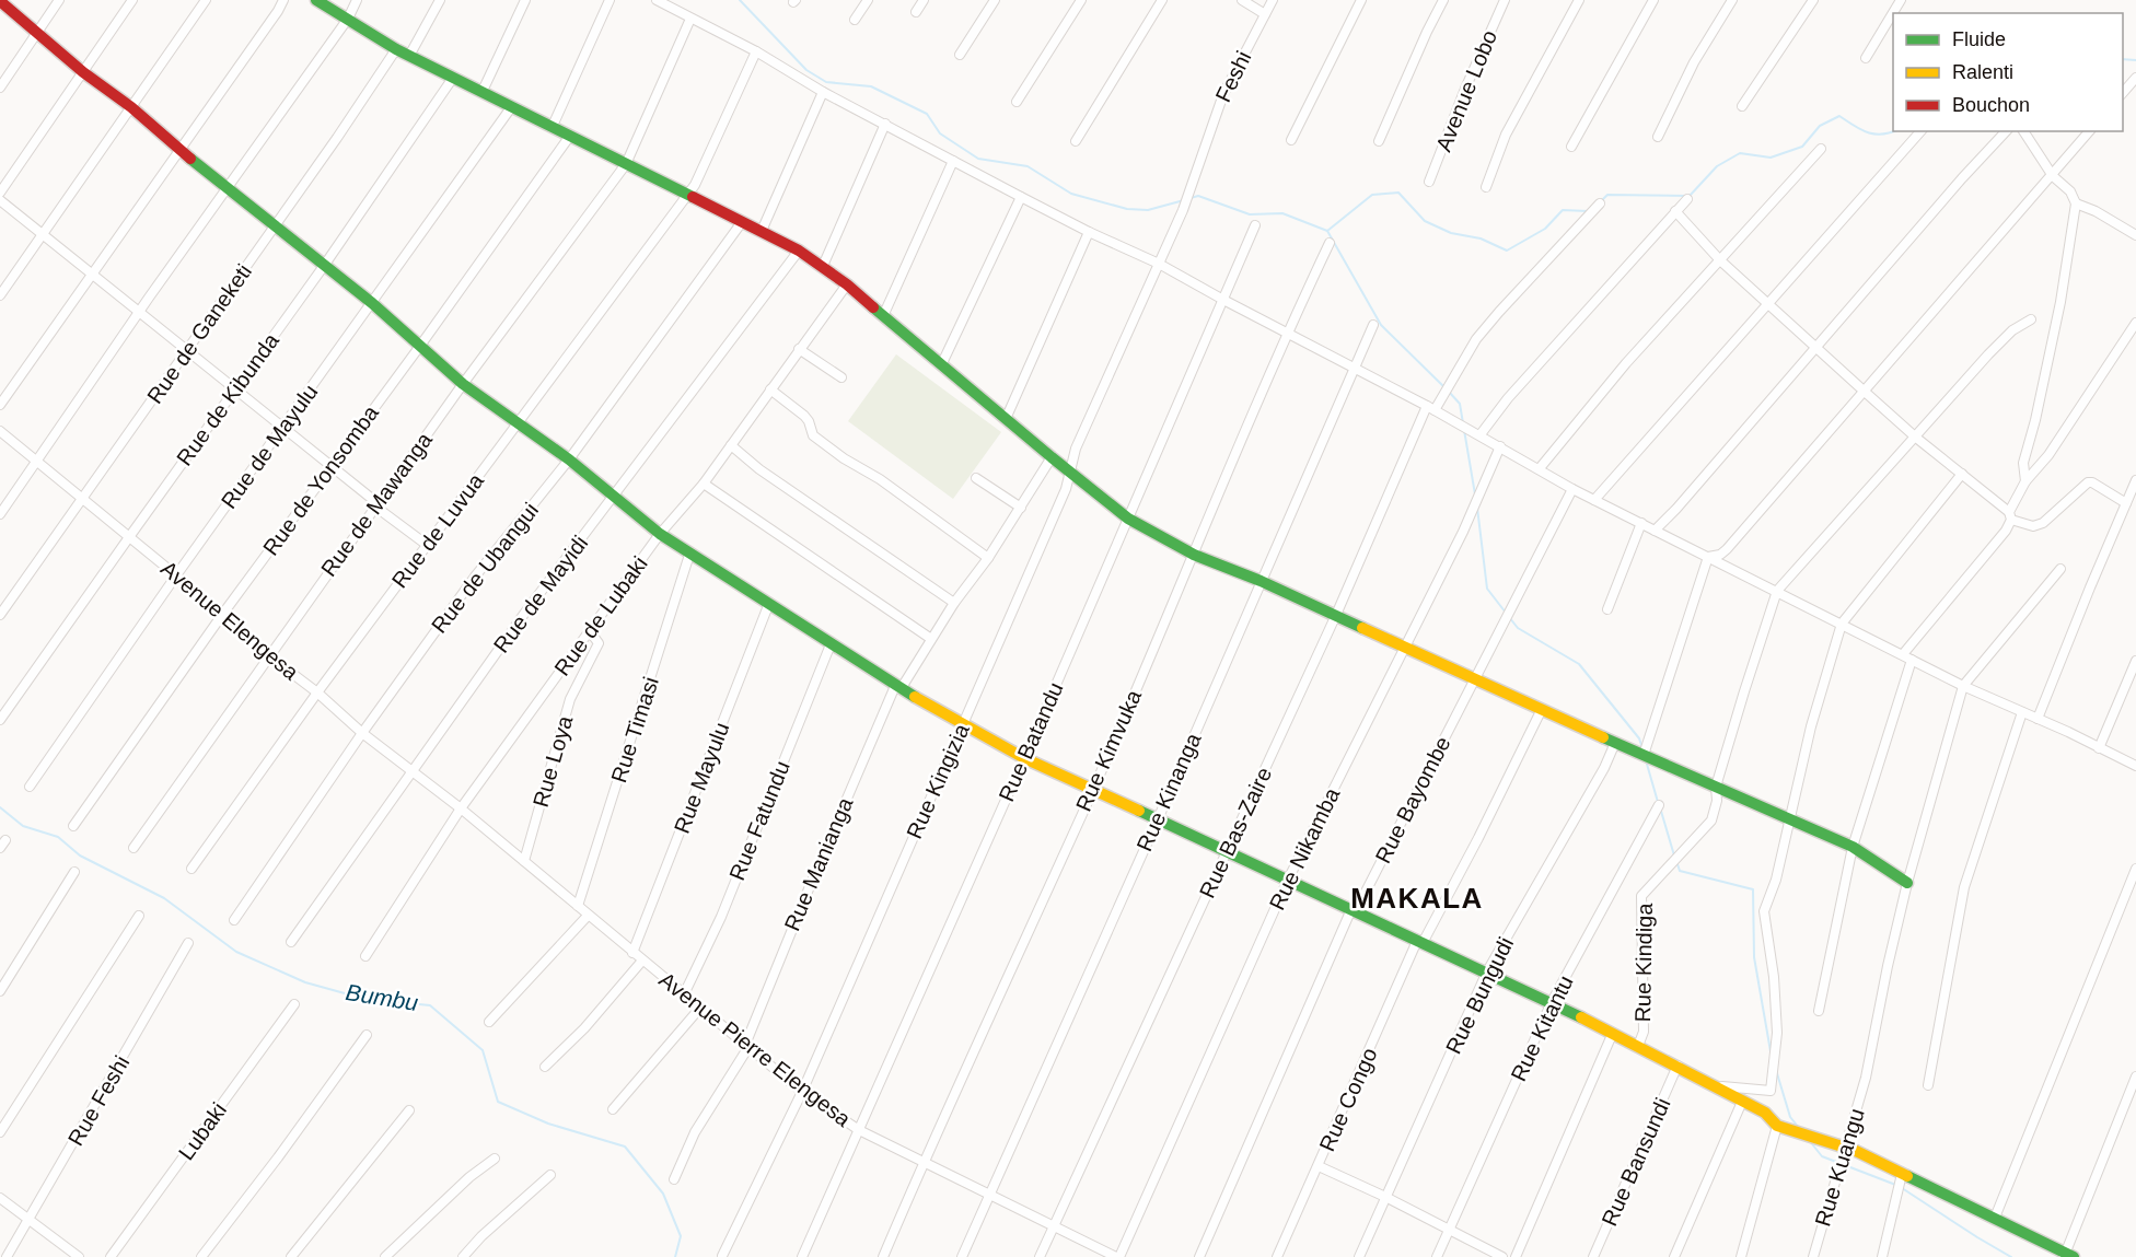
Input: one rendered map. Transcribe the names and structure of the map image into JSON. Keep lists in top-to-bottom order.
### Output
{
  "streets": {
    "street": [
      "Feshi",
      "Avenue Lobo",
      "Rue de Ganeketi",
      "Rue de Kibunda",
      "Rue de Mayulu",
      "Rue de Yonsomba",
      "Rue de Mawanga",
      "Rue de Luvua",
      "Rue de Ubangui",
      "Rue de Mayidi",
      "Rue de Lubaki",
      "Avenue Elengesa",
      "Rue Timasi",
      "Rue Batandu",
      "Rue Kimvuka",
      "Rue Loya",
      "Rue Mayulu",
      "Rue Kingizia",
      "Rue Kinanga",
      "Rue Bayombe",
      "Rue Fatundu",
      "Rue Bas-Zaire",
      "Rue Nikamba",
      "Rue Manianga",
      "Rue Kindiga",
      "Rue Bungudi",
      "Rue Kitantu",
      "Avenue Pierre Elengesa",
      "Rue Congo",
      "Rue Feshi",
      "Lubaki",
      "Rue Bansundi",
      "Rue Kuangu"
    ]
  },
  "crossings": [
    ["Feshi", "Rue Kingizia"],
    ["Rue de Ganeketi", "Avenue Elengesa"],
    ["Rue de Kibunda", "Avenue Elengesa"],
    ["Rue de Mayulu", "Avenue Elengesa"],
    ["Rue de Yonsomba", "Avenue Elengesa"],
    ["Rue de Mawanga", "Avenue Elengesa"],
    ["Rue de Luvua", "Avenue Elengesa"],
    ["Rue de Ubangui", "Avenue Elengesa"],
    ["Rue de Mayidi", "Avenue Elengesa"],
    ["Rue de Lubaki", "Avenue Elengesa"],
    ["Rue de Lubaki", "Rue Loya"],
    ["Rue de Lubaki", "Avenue Pierre Elengesa"],
    ["Avenue Elengesa", "Avenue Pierre Elengesa"],
    ["Rue Timasi", "Avenue Pierre Elengesa"],
    ["Rue Batandu", "Avenue Pierre Elengesa"],
    ["Rue Kimvuka", "Avenue Pierre Elengesa"],
    ["Rue Loya", "Avenue Pierre Elengesa"],
    ["Rue Mayulu", "Avenue Pierre Elengesa"],
    ["Rue Kingizia", "Avenue Pierre Elengesa"],
    ["Rue Kinanga", "Avenue Pierre Elengesa"],
    ["Rue Fatundu", "Avenue Pierre Elengesa"],
    ["Rue Bas-Zaire", "Avenue Pierre Elengesa"],
    ["Rue Nikamba", "Avenue Pierre Elengesa"],
    ["Rue Manianga", "Avenue Pierre Elengesa"]
  ],
  "districts": ["MAKALA"],
  "water": ["Bumbu"],
  "legend": ["Fluide", "Ralenti", "Bouchon"]
}
